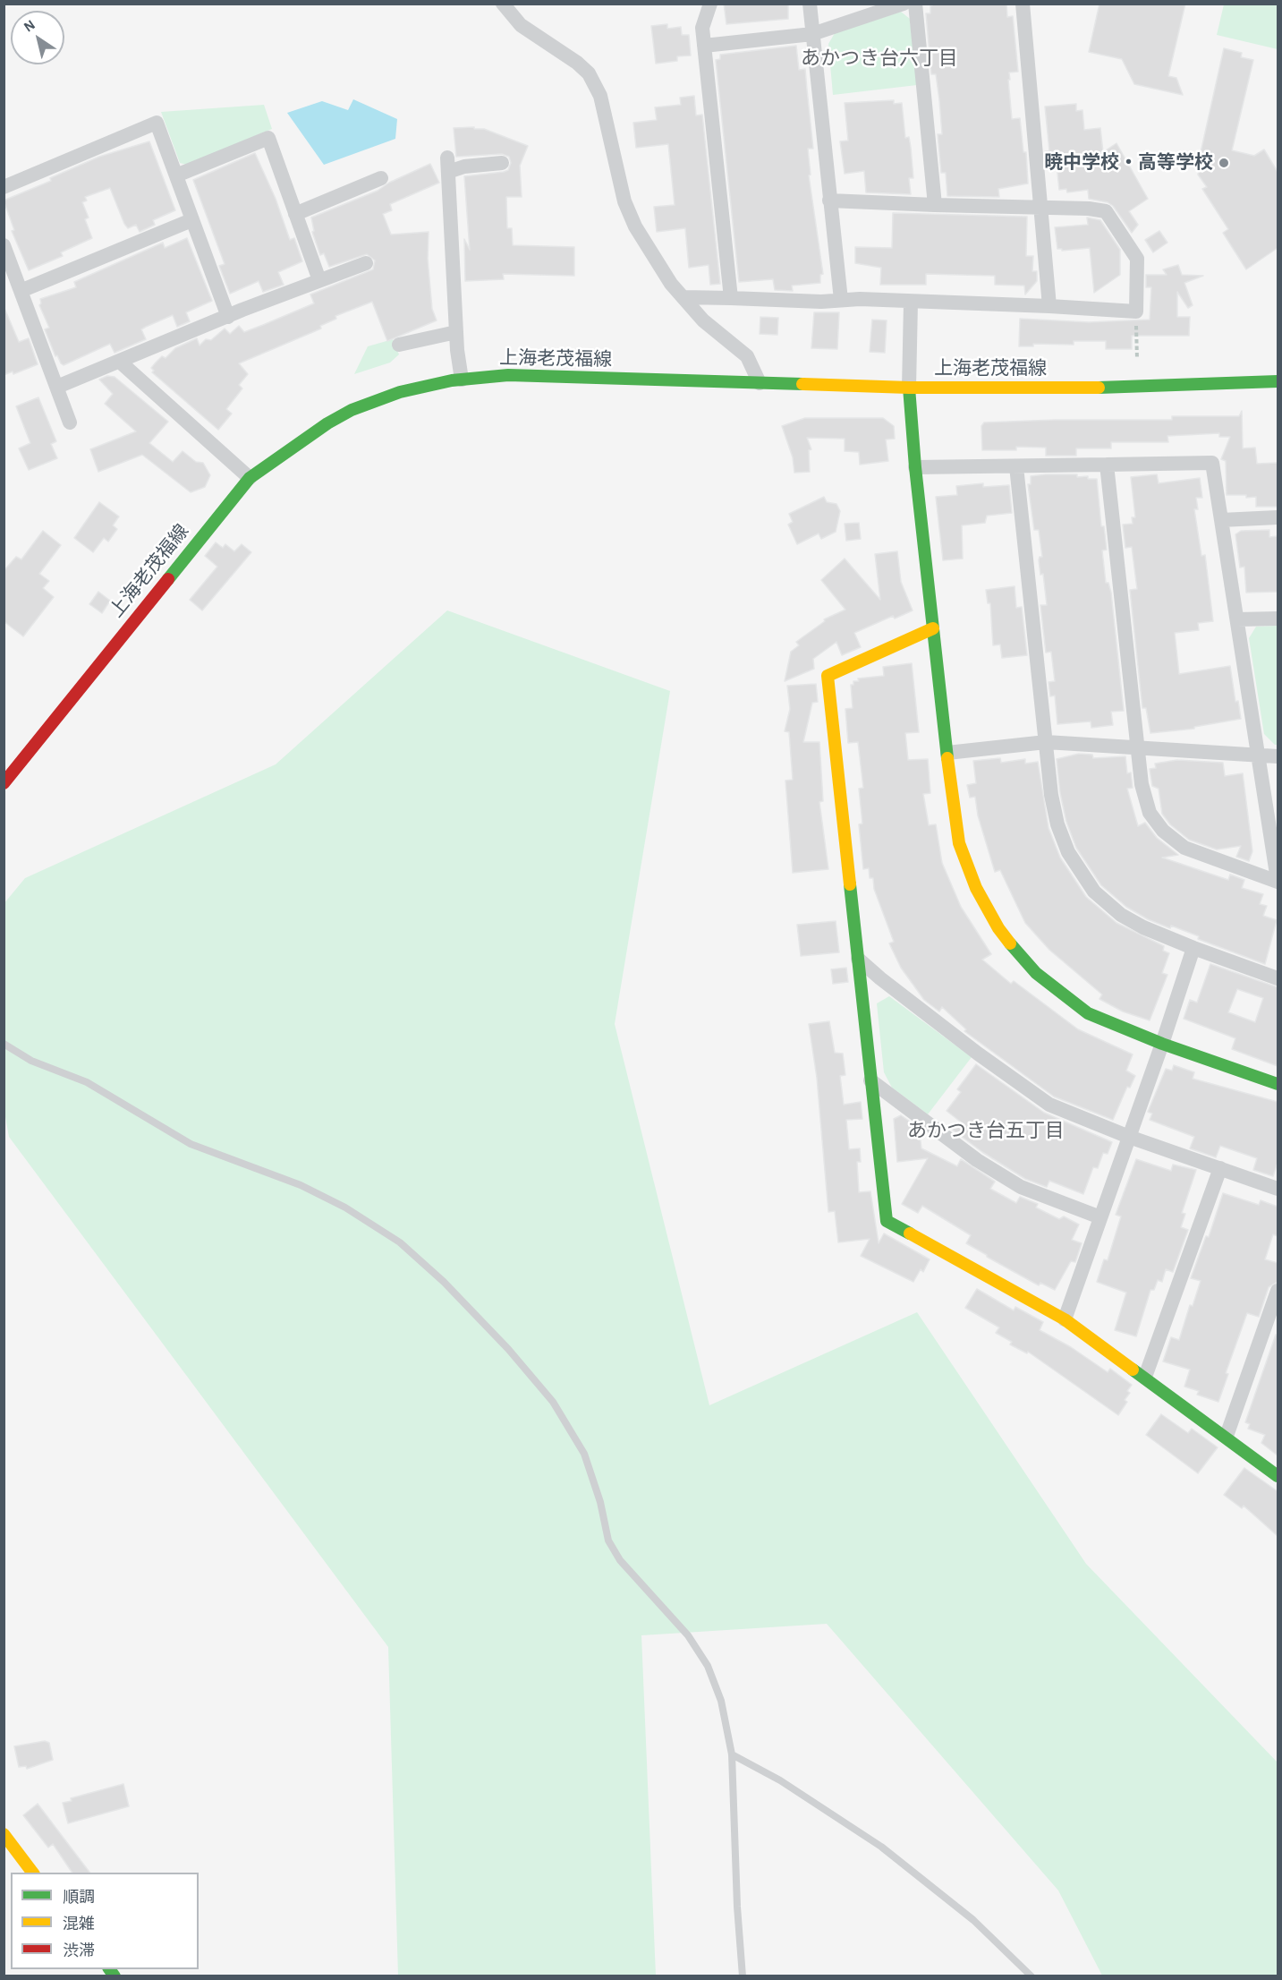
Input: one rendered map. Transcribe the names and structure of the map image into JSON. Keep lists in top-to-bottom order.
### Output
{
  "streets": {
    "street": ["上海老茂福線"]
  },
  "districts": ["あかつき台六丁目", "あかつき台五丁目"],
  "places": ["暁中学校・高等学校"],
  "legend": ["順調", "混雑", "渋滞"],
  "north": "top left"
}
